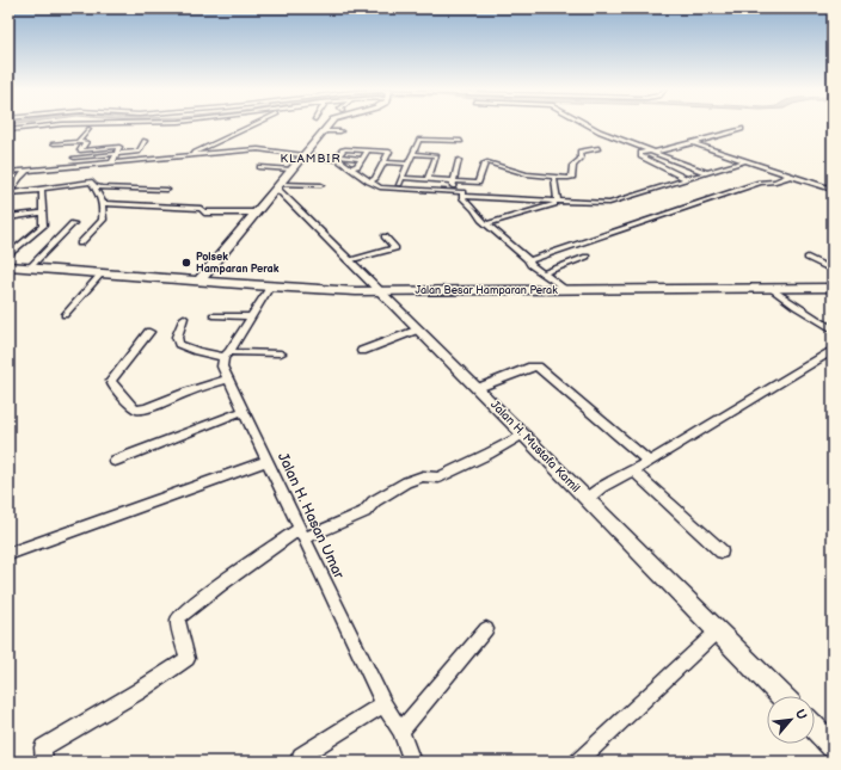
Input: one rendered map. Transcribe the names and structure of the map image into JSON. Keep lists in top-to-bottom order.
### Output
{
  "streets": {
    "main road": ["Jalan Besar Hamparan Perak"],
    "street": ["Jalan H. Mustafa Kamil", "Jalan H. Hasan Umar"]
  },
  "crossings": [
    ["Jalan Besar Hamparan Perak", "Jalan H. Mustafa Kamil"]
  ],
  "districts": ["KLAMBIR"],
  "places": ["Polsek Hamparan Perak"],
  "north": "top right"
}
